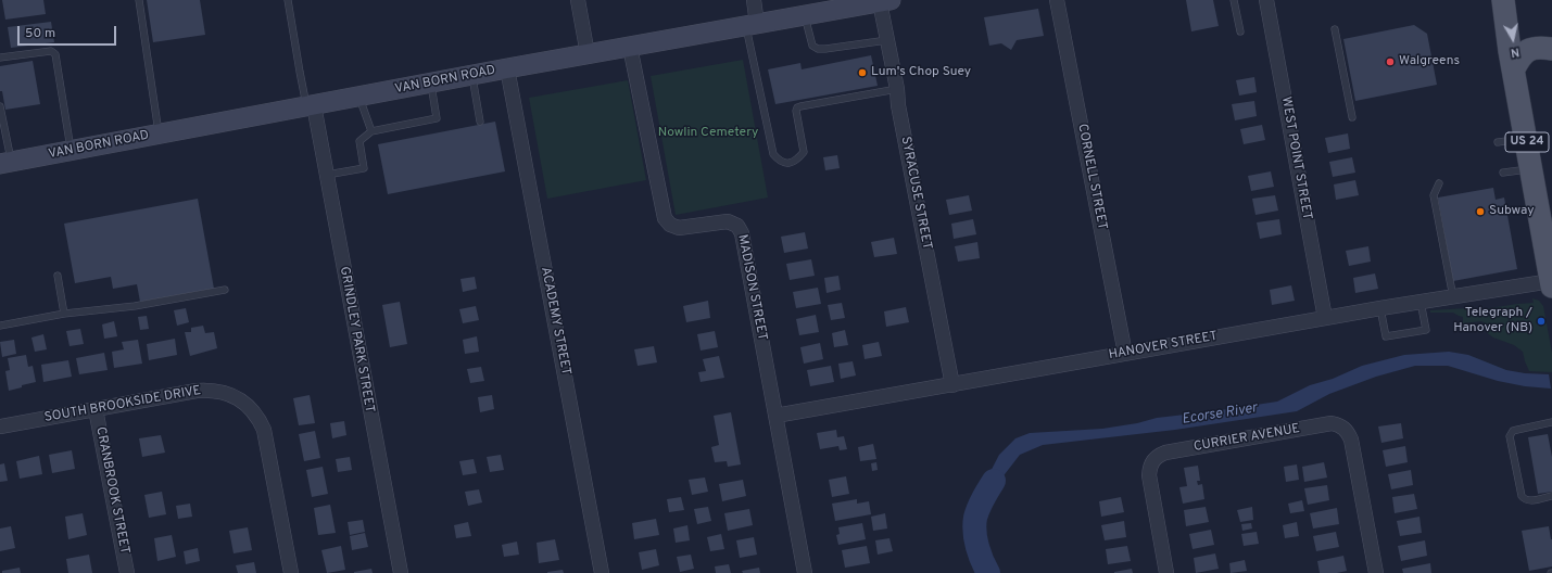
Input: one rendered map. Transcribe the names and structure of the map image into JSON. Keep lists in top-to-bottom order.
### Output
{
  "streets": {
    "main road": ["VAN BORN ROAD", "US 24"],
    "street": [
      "WEST POINT STREET",
      "CORNELL STREET",
      "SYRACUSE STREET",
      "MADISON STREET",
      "ACADEMY STREET",
      "GRINDLEY PARK STREET",
      "HANOVER STREET",
      "SOUTH BROOKSIDE DRIVE",
      "CURRIER AVENUE",
      "CRANBROOK STREET"
    ]
  },
  "crossings": [
    ["VAN BORN ROAD", "SYRACUSE STREET"],
    ["VAN BORN ROAD", "MADISON STREET"],
    ["VAN BORN ROAD", "ACADEMY STREET"],
    ["VAN BORN ROAD", "GRINDLEY PARK STREET"],
    ["US 24", "HANOVER STREET"],
    ["WEST POINT STREET", "HANOVER STREET"],
    ["CORNELL STREET", "HANOVER STREET"],
    ["SYRACUSE STREET", "HANOVER STREET"],
    ["MADISON STREET", "HANOVER STREET"],
    ["SOUTH BROOKSIDE DRIVE", "CRANBROOK STREET"]
  ],
  "water": ["Ecorse River"],
  "parks": ["Nowlin Cemetery"],
  "places": [
    "Walgreens",
    "Lum's Chop Suey",
    "Subway",
    "Telegraph / Hanover (NB)"
  ],
  "scale_bar": "50 m",
  "north": "bottom"
}
